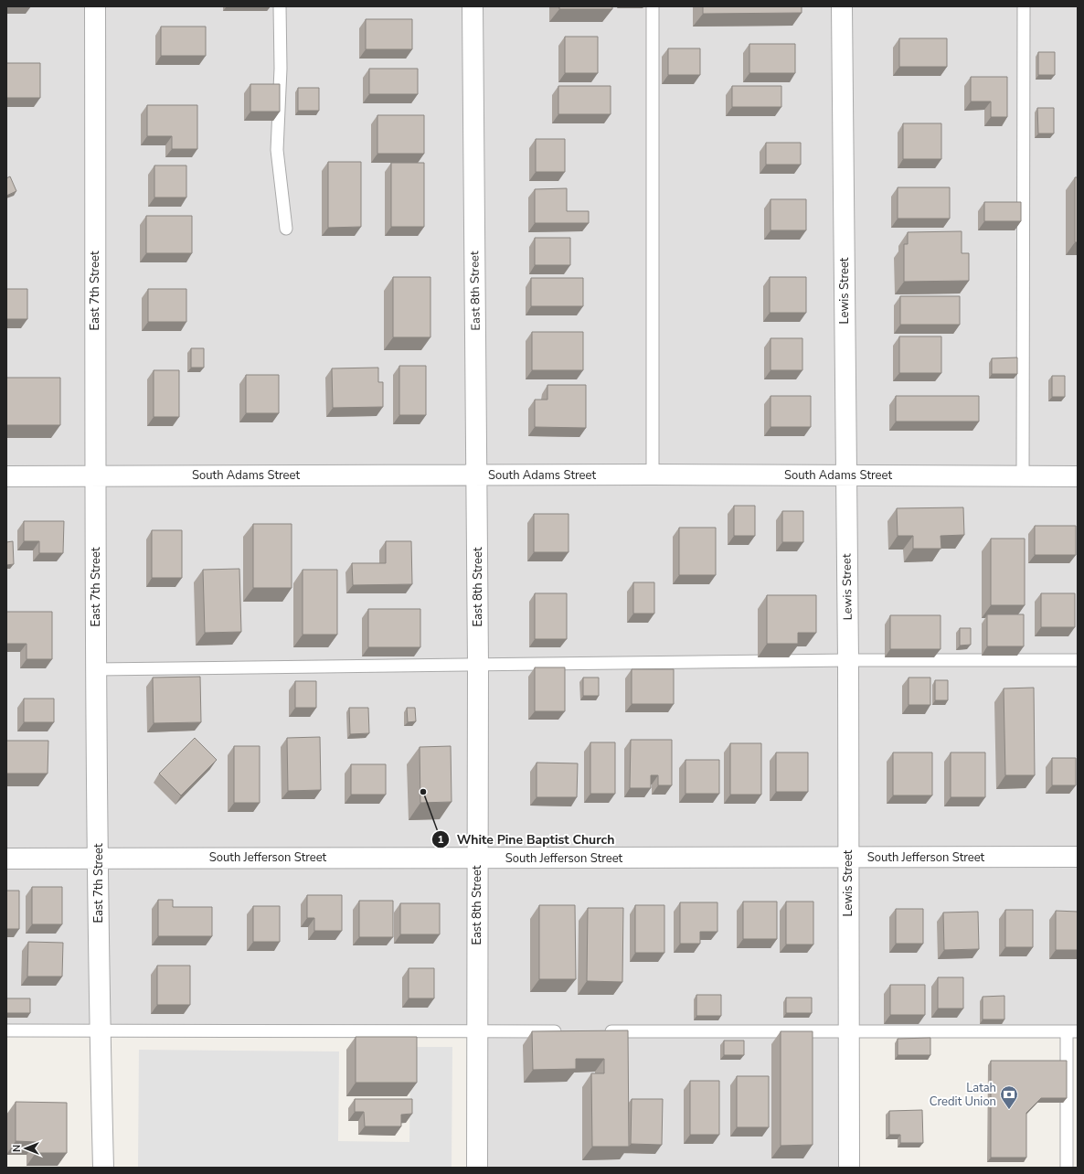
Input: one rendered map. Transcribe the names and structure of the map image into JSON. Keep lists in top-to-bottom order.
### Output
{
  "streets": {
    "street": [
      "East 7th Street",
      "East 8th Street",
      "Lewis Street",
      "South Adams Street",
      "South Jefferson Street"
    ]
  },
  "crossings": [
    ["East 7th Street", "South Adams Street"],
    ["East 7th Street", "South Jefferson Street"],
    ["East 8th Street", "South Adams Street"],
    ["East 8th Street", "South Jefferson Street"],
    ["Lewis Street", "South Adams Street"],
    ["Lewis Street", "South Jefferson Street"]
  ],
  "places": {
    "other": ["White Pine Baptist Church"],
    "bank": ["Latah Credit Union"]
  },
  "north": "left"
}
